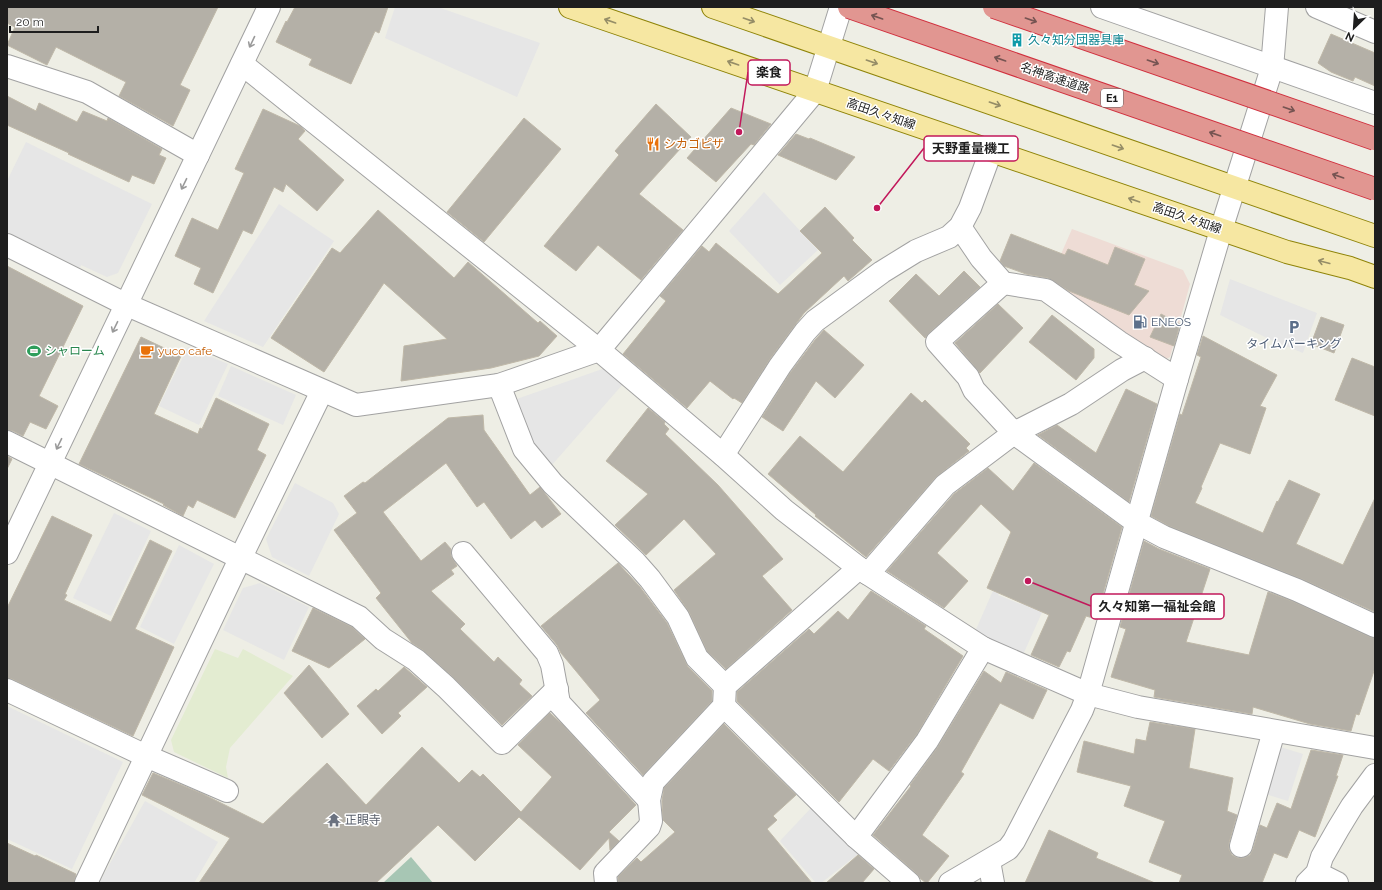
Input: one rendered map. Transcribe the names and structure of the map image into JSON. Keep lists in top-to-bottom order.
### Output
{
  "streets": {
    "highway": ["名神高速道路", "E1"],
    "main road": ["高田久々知線"]
  },
  "places": {
    "building": ["久々知分団器具庫"],
    "other": ["楽食", "天野重量機工", "久々知第一福祉会館"],
    "restaurant": ["シカゴピザ"],
    "fuel station": ["ENEOS"],
    "parking": ["タイムパーキング"],
    "sports": ["シャローム"],
    "cafe": ["yuco cafe"],
    "temple": ["正眼寺"]
  },
  "scale_bar": "20 m",
  "north": "bottom left"
}
